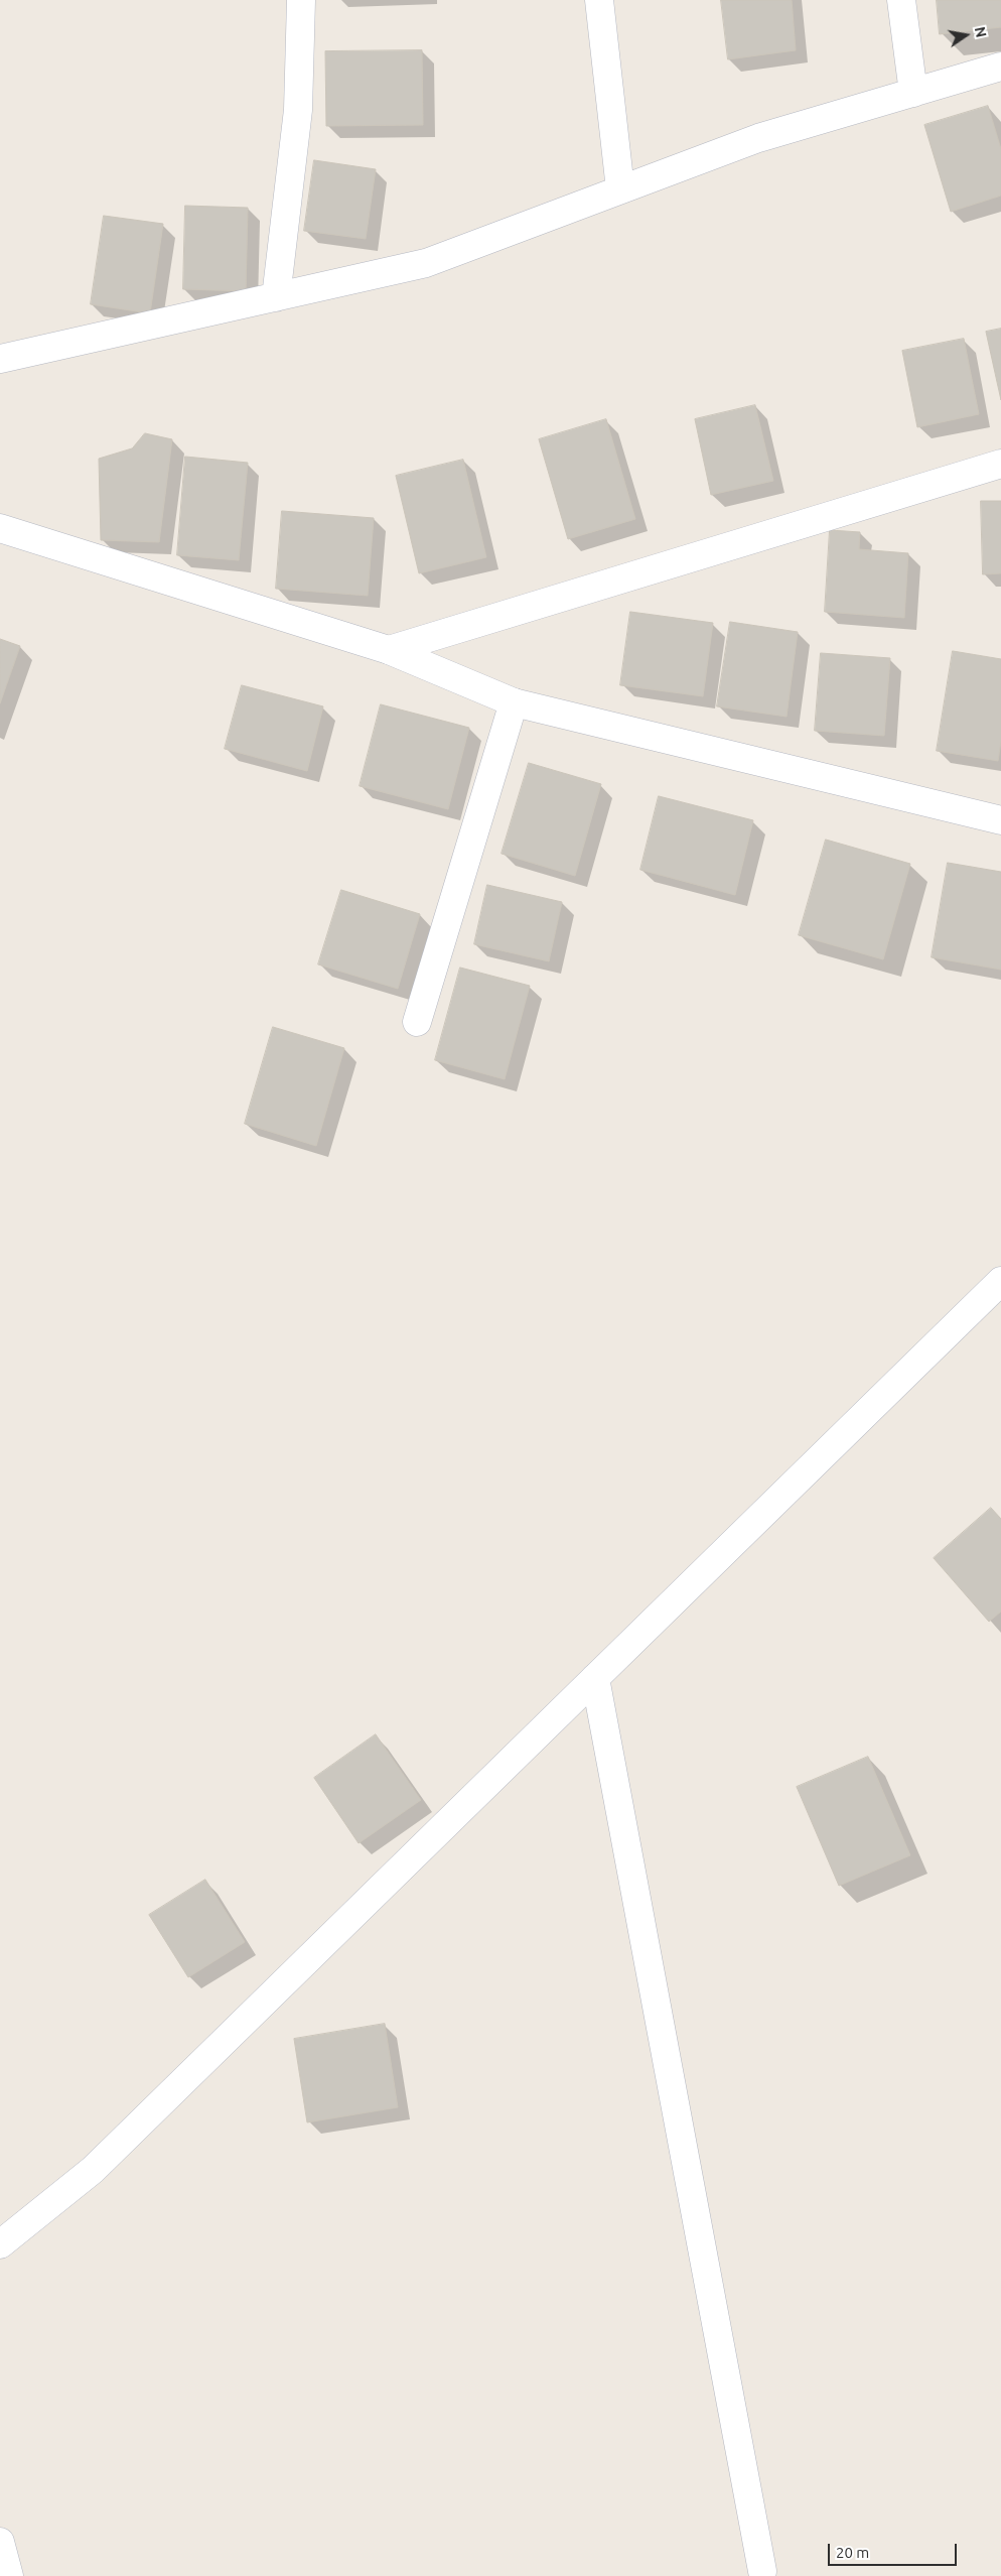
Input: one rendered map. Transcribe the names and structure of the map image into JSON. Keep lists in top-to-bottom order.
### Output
{
  "scale_bar": "20 m",
  "north": "right"
}
